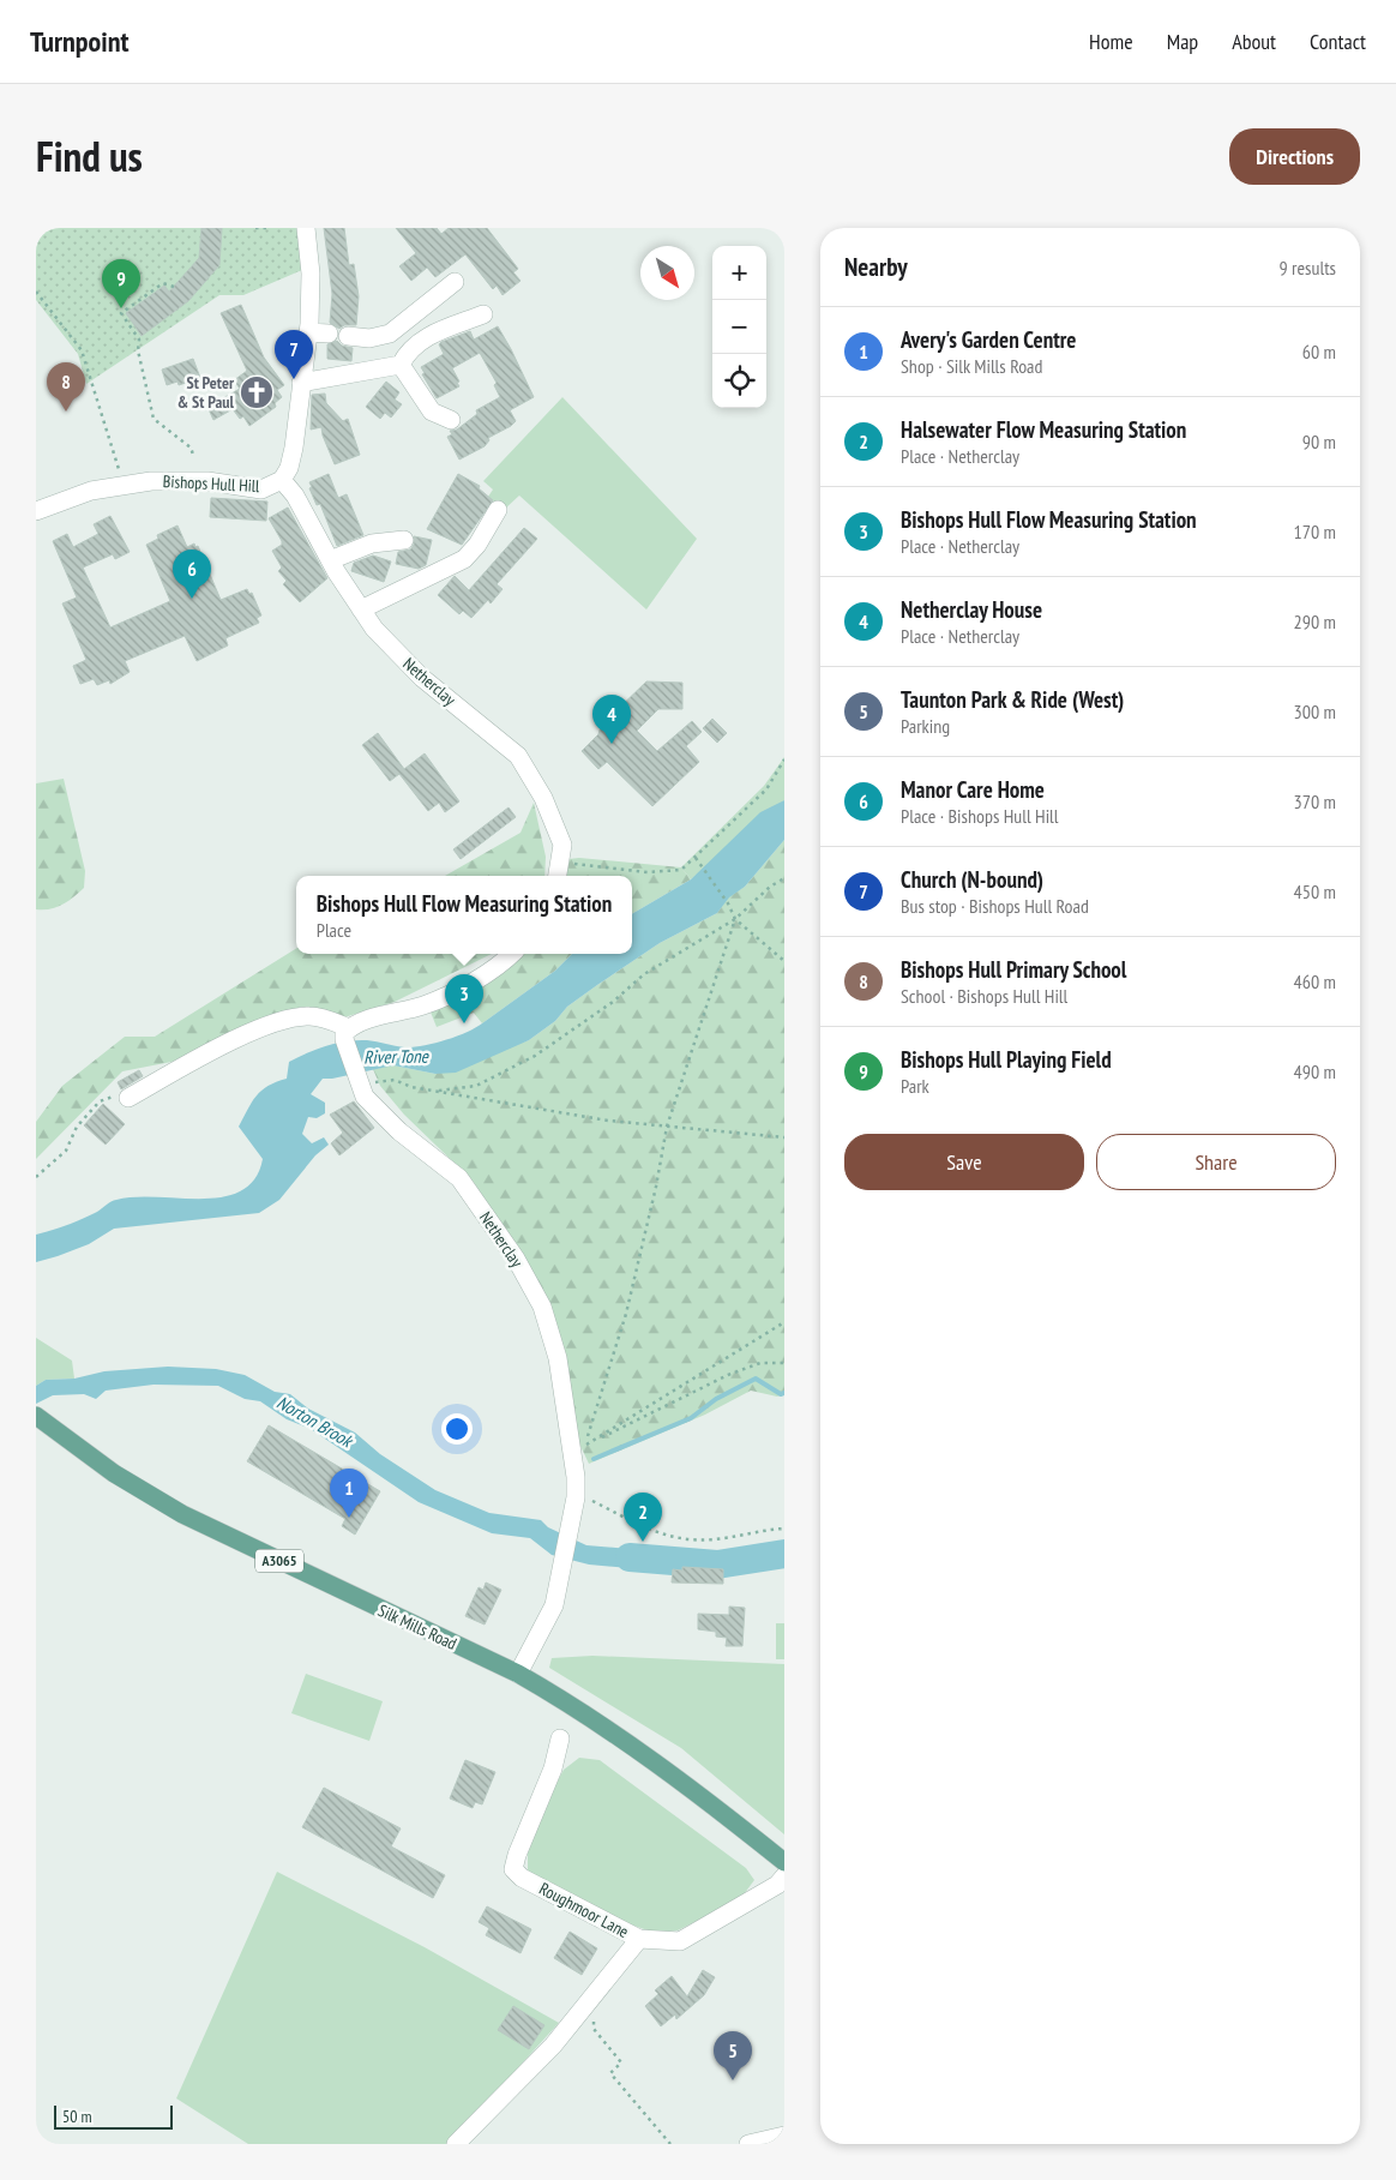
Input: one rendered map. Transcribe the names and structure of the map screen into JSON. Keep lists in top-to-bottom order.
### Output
{
  "streets": {
    "main road": ["A3065", "Silk Mills Road"],
    "street": ["Bishops Hull Hill", "Netherclay", "Roughmoor Lane"]
  },
  "crossings": [
    ["Bishops Hull Hill", "Netherclay"],
    ["Netherclay", "Silk Mills Road"]
  ],
  "water": ["River Tone", "Norton Brook"],
  "places": {
    "church": ["St Peter & St Paul"]
  },
  "scale_bar": "50 m",
  "north": "bottom right",
  "page": {
    "header": "Turnpoint",
    "nav": [
      "Home",
      "Map",
      "About",
      "Contact"
    ],
    "title": "Find us",
    "buttons": [
      "Directions",
      ["Save", "Share"]
    ],
    "heading": ["Nearby", "9 results"],
    "map_buttons": ["+", "−"],
    "pins": [
      "9",
      "7",
      "8",
      "6",
      "4",
      "3",
      "1",
      "2",
      "5"
    ],
    "list": [
      {
        "mark": "1",
        "name": "Avery's Garden Centre",
        "note": "Shop · Silk Mills Road",
        "value": "60 m"
      },
      {
        "mark": "2",
        "name": "Halsewater Flow Measuring Station",
        "note": "Place · Netherclay",
        "value": "90 m"
      },
      {
        "mark": "3",
        "name": "Bishops Hull Flow Measuring Station",
        "note": "Place · Netherclay",
        "value": "170 m"
      },
      {
        "mark": "4",
        "name": "Netherclay House",
        "note": "Place · Netherclay",
        "value": "290 m"
      },
      {
        "mark": "5",
        "name": "Taunton Park & Ride (West)",
        "note": "Parking",
        "value": "300 m"
      },
      {
        "mark": "6",
        "name": "Manor Care Home",
        "note": "Place · Bishops Hull Hill",
        "value": "370 m"
      },
      {
        "mark": "7",
        "name": "Church (N-bound)",
        "note": "Bus stop · Bishops Hull Road",
        "value": "450 m"
      },
      {
        "mark": "8",
        "name": "Bishops Hull Primary School",
        "note": "School · Bishops Hull Hill",
        "value": "460 m"
      },
      {
        "mark": "9",
        "name": "Bishops Hull Playing Field",
        "note": "Park",
        "value": "490 m"
      }
    ],
    "popup": ["Bishops Hull Flow Measuring Station", "Place"],
    "scale": "50 m"
  }
}
